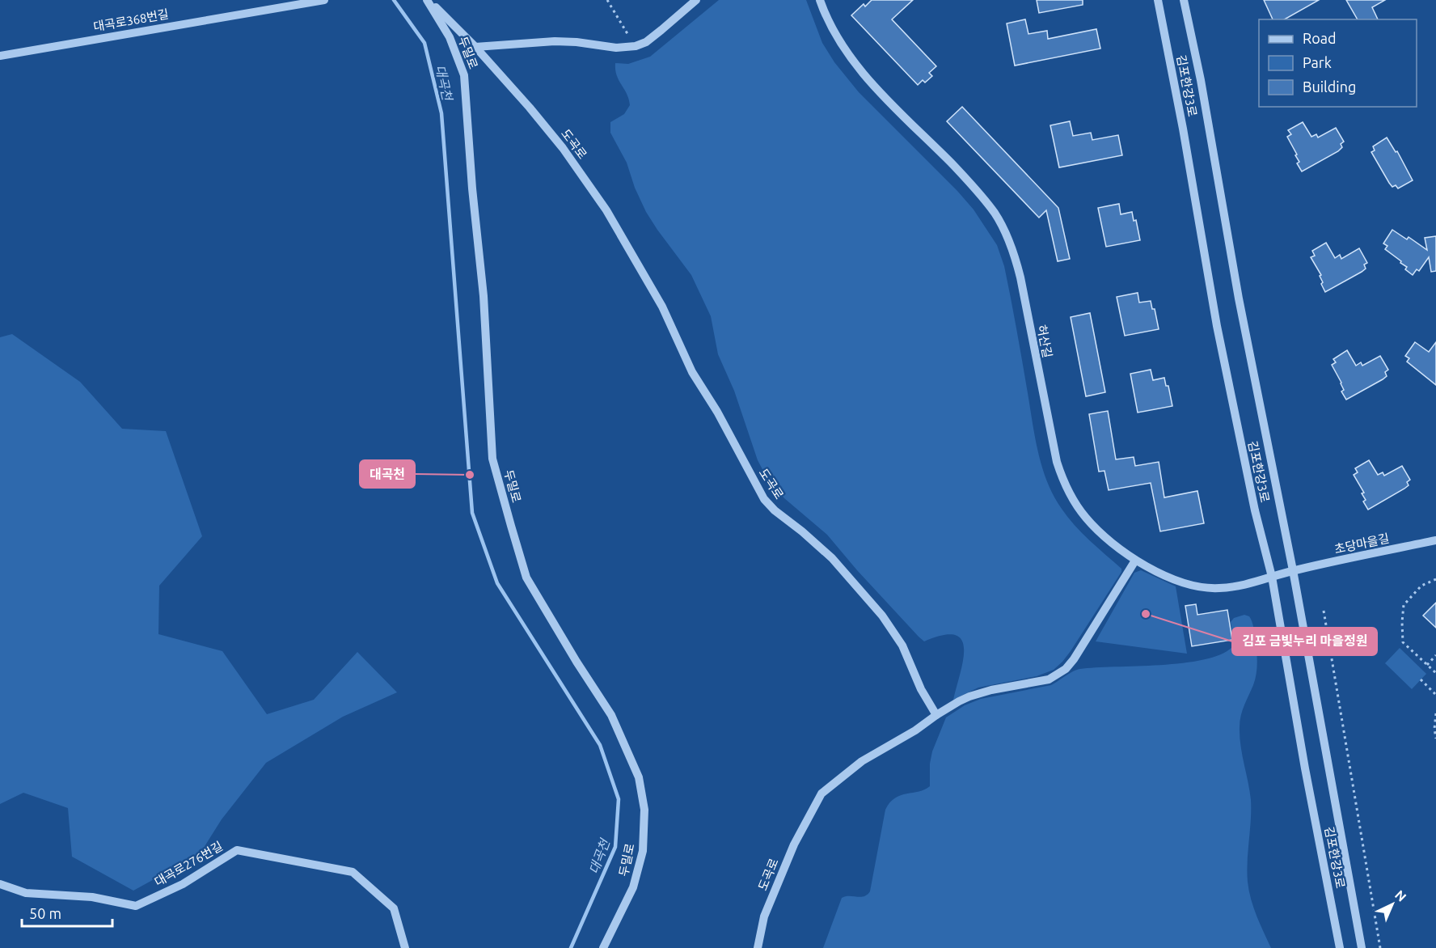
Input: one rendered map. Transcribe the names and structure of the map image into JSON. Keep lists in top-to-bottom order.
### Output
{
  "streets": {
    "street": [
      "대곡로368번길",
      "두밀로",
      "김포한강3로",
      "도곡로",
      "허산길",
      "초당마을길",
      "대곡로276번길"
    ]
  },
  "crossings": [
    ["두밀로", "도곡로"],
    ["김포한강3로", "허산길"],
    ["김포한강3로", "초당마을길"],
    ["허산길", "초당마을길"]
  ],
  "water": ["대곡천"],
  "places": ["대곡천", "김포 금빛누리 마을정원"],
  "legend": ["Road", "Park", "Building"],
  "scale_bar": "50 m",
  "north": "top right"
}
